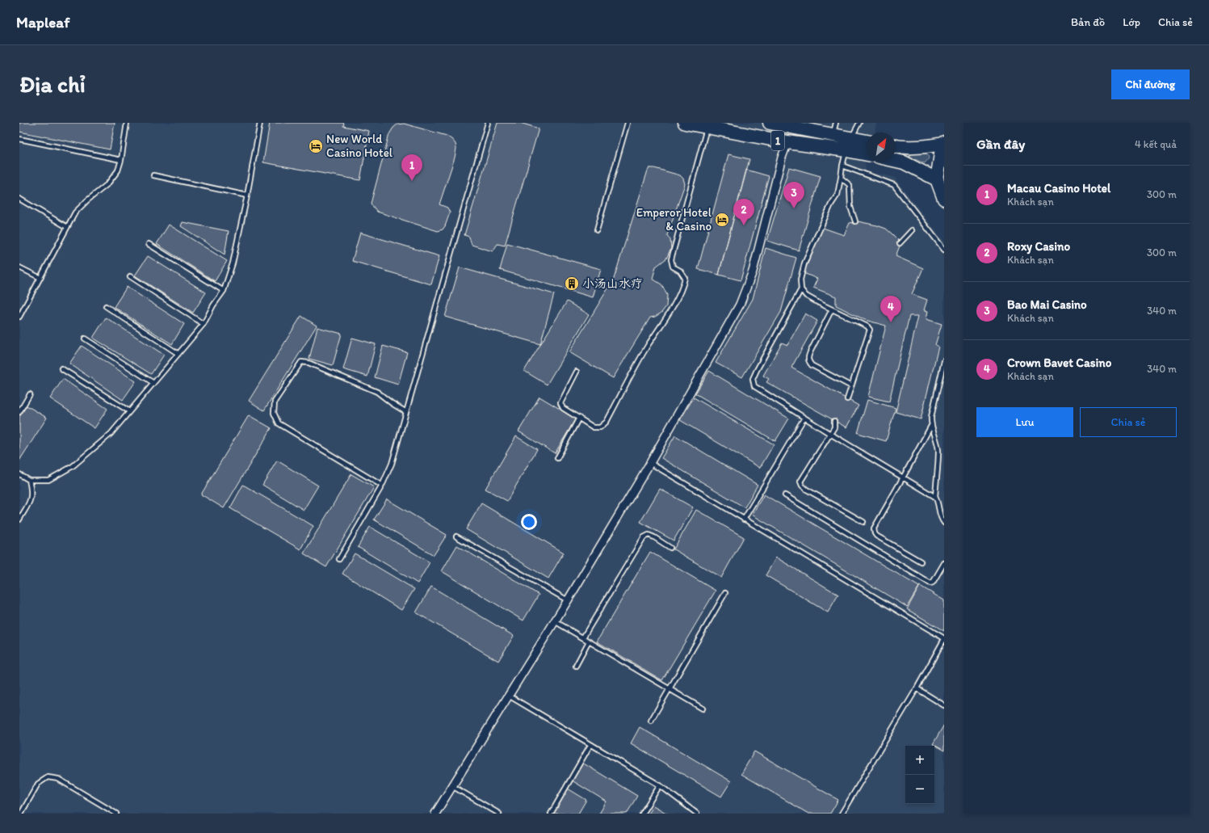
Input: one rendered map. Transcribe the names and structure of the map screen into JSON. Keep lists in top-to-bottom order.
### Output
{
  "streets": {
    "highway": ["1"]
  },
  "places": {
    "hotel": ["New World Casino Hotel", "Emperor Hotel & Casino"],
    "building": ["小汤山水疗"]
  },
  "north": "top right",
  "page": {
    "header": "Mapleaf",
    "nav": ["Bản đồ", "Lớp", "Chia sẻ"],
    "buttons": [
      "Chỉ đường",
      ["Lưu", "Chia sẻ"]
    ],
    "title": "Địa chỉ",
    "heading": ["Gần đây", "4 kết quả"],
    "pins": [
      "1",
      "3",
      "2",
      "4"
    ],
    "list": [
      {
        "mark": "1",
        "name": "Macau Casino Hotel",
        "note": "Khách sạn",
        "value": "300 m"
      },
      {
        "mark": "2",
        "name": "Roxy Casino",
        "note": "Khách sạn",
        "value": "300 m"
      },
      {
        "mark": "3",
        "name": "Bao Mai Casino",
        "note": "Khách sạn",
        "value": "340 m"
      },
      {
        "mark": "4",
        "name": "Crown Bavet Casino",
        "note": "Khách sạn",
        "value": "340 m"
      }
    ],
    "map_buttons": ["+", "−"]
  }
}
